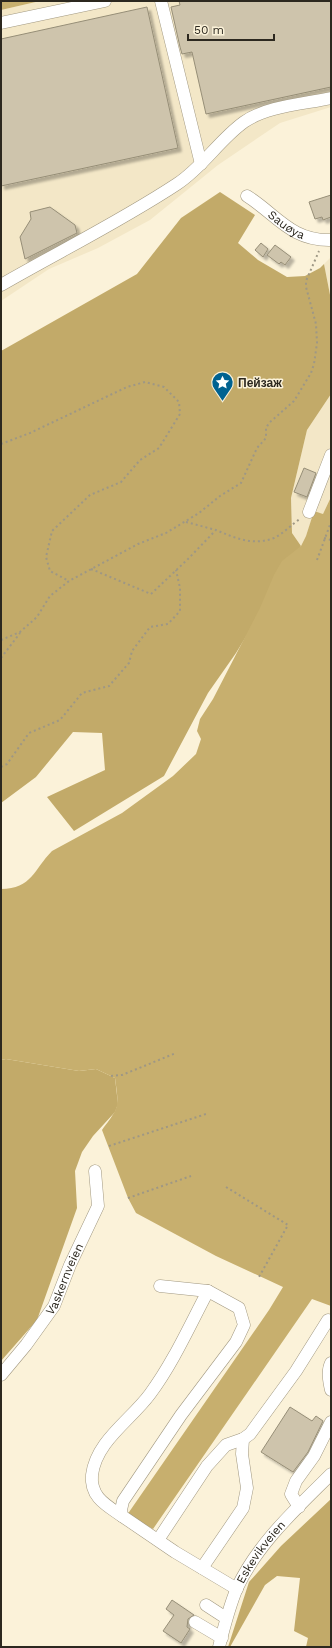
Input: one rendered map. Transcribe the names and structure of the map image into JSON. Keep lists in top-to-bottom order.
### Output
{
  "streets": {
    "street": ["Sauøya", "Vaskernveien", "Eskevikveien"]
  },
  "places": {
    "place": ["Пейзаж"]
  },
  "scale_bar": "50 m"
}
